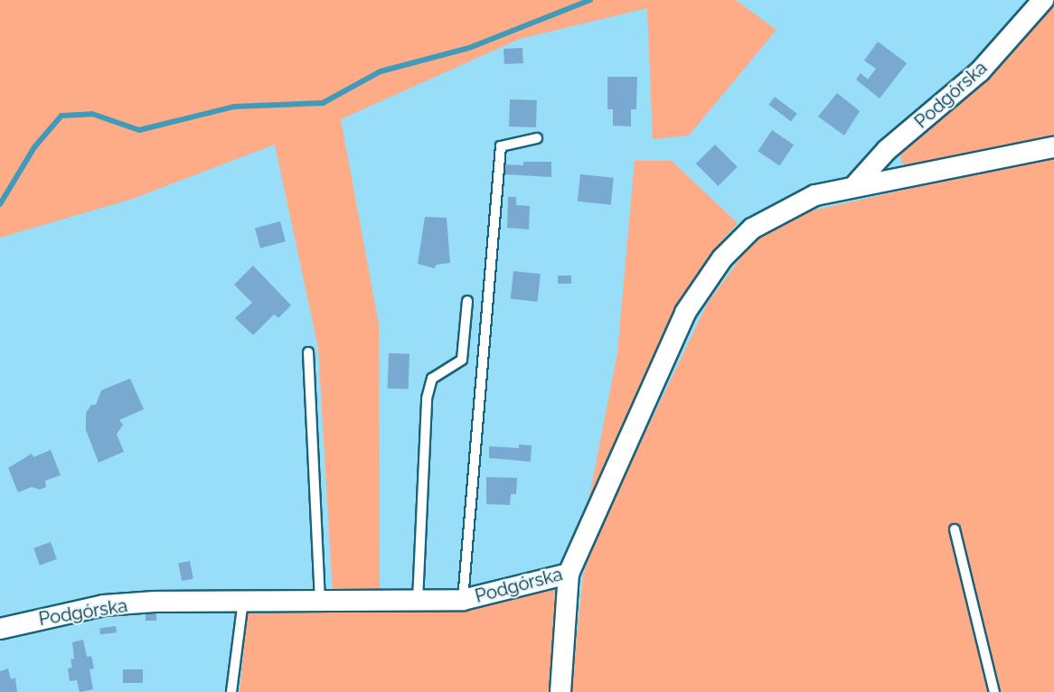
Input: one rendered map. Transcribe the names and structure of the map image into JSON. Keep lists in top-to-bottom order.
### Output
{
  "streets": {
    "street": ["Podgórska"]
  }
}
